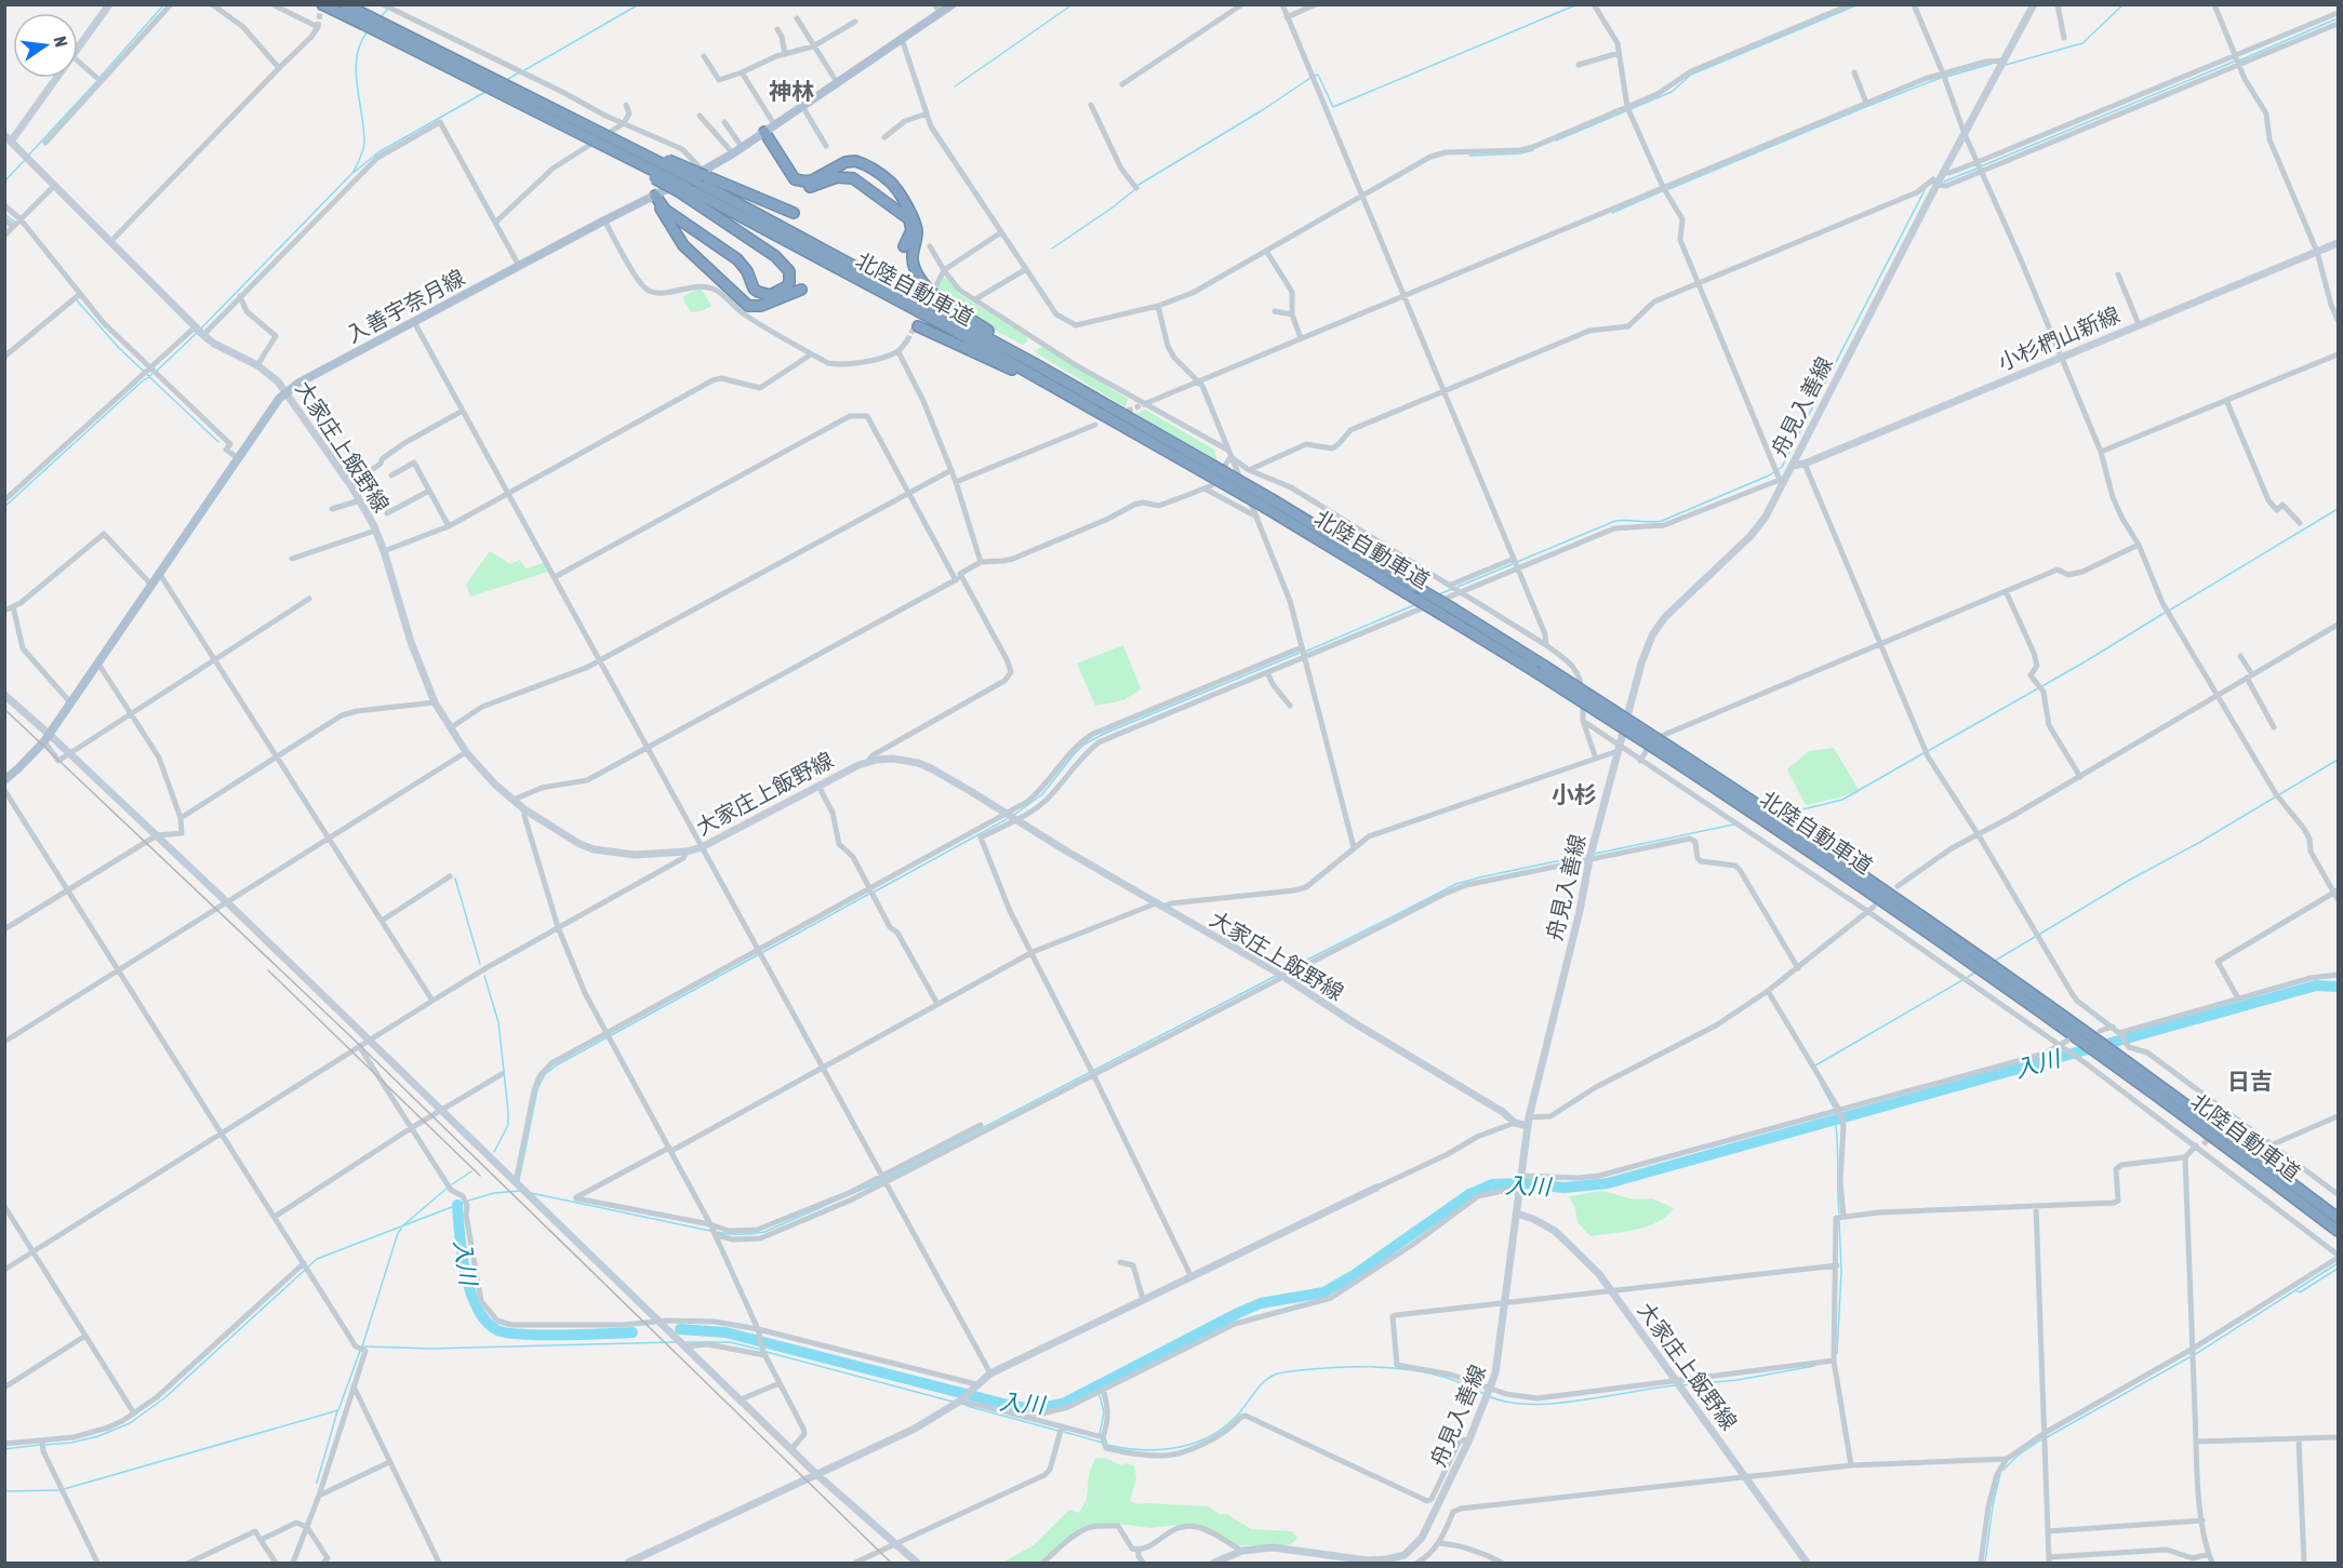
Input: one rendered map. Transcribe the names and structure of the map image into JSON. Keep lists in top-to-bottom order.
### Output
{
  "streets": {
    "highway": ["北陸自動車道"],
    "main road": [
      "入善宇奈月線",
      "小杉椚山新線",
      "舟見入善線",
      "大家庄上飯野線"
    ]
  },
  "crossings": [
    ["北陸自動車道", "入善宇奈月線"],
    ["入善宇奈月線", "大家庄上飯野線"],
    ["小杉椚山新線", "舟見入善線"],
    ["舟見入善線", "大家庄上飯野線"]
  ],
  "districts": ["神林", "小杉", "日吉"],
  "water": ["入川"],
  "north": "right"
}
